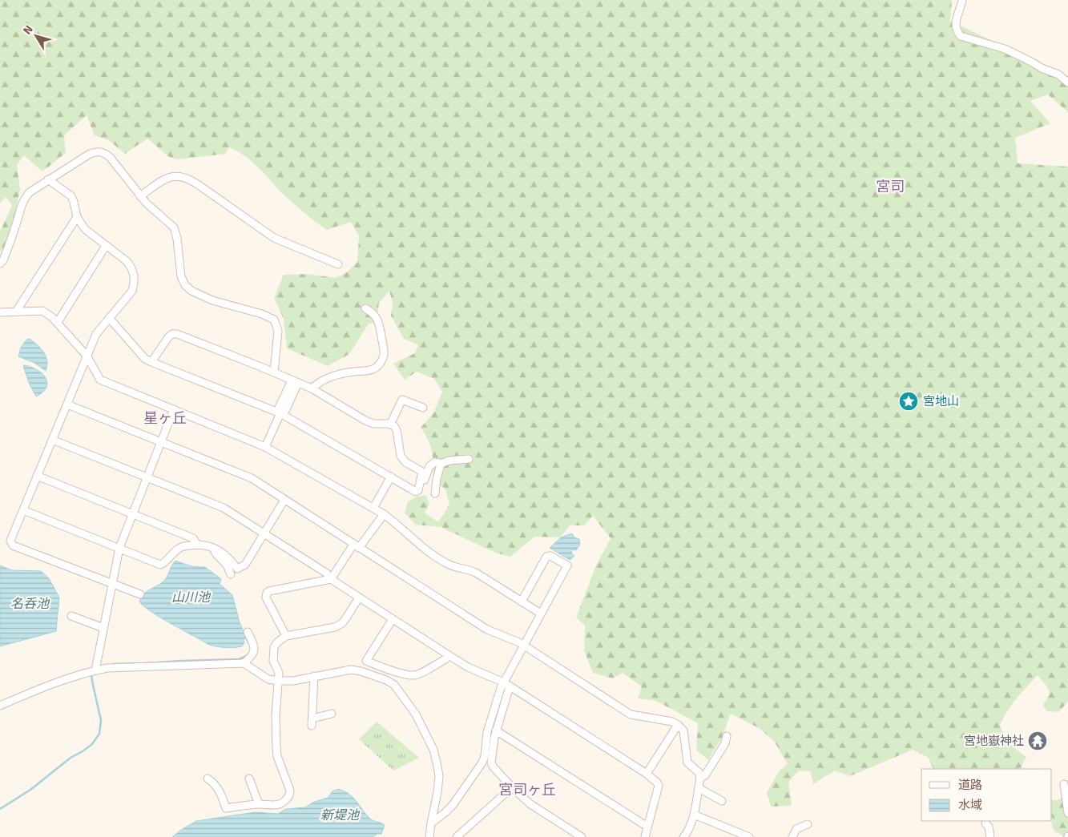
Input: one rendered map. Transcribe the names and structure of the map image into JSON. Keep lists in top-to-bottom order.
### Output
{
  "districts": ["宮司", "星ヶ丘", "宮司ヶ丘"],
  "water": ["山川池", "名呑池", "新堤池"],
  "places": {
    "place": ["宮地山"],
    "temple": ["宮地嶽神社"]
  },
  "legend": ["道路", "水域"],
  "north": "top left"
}
